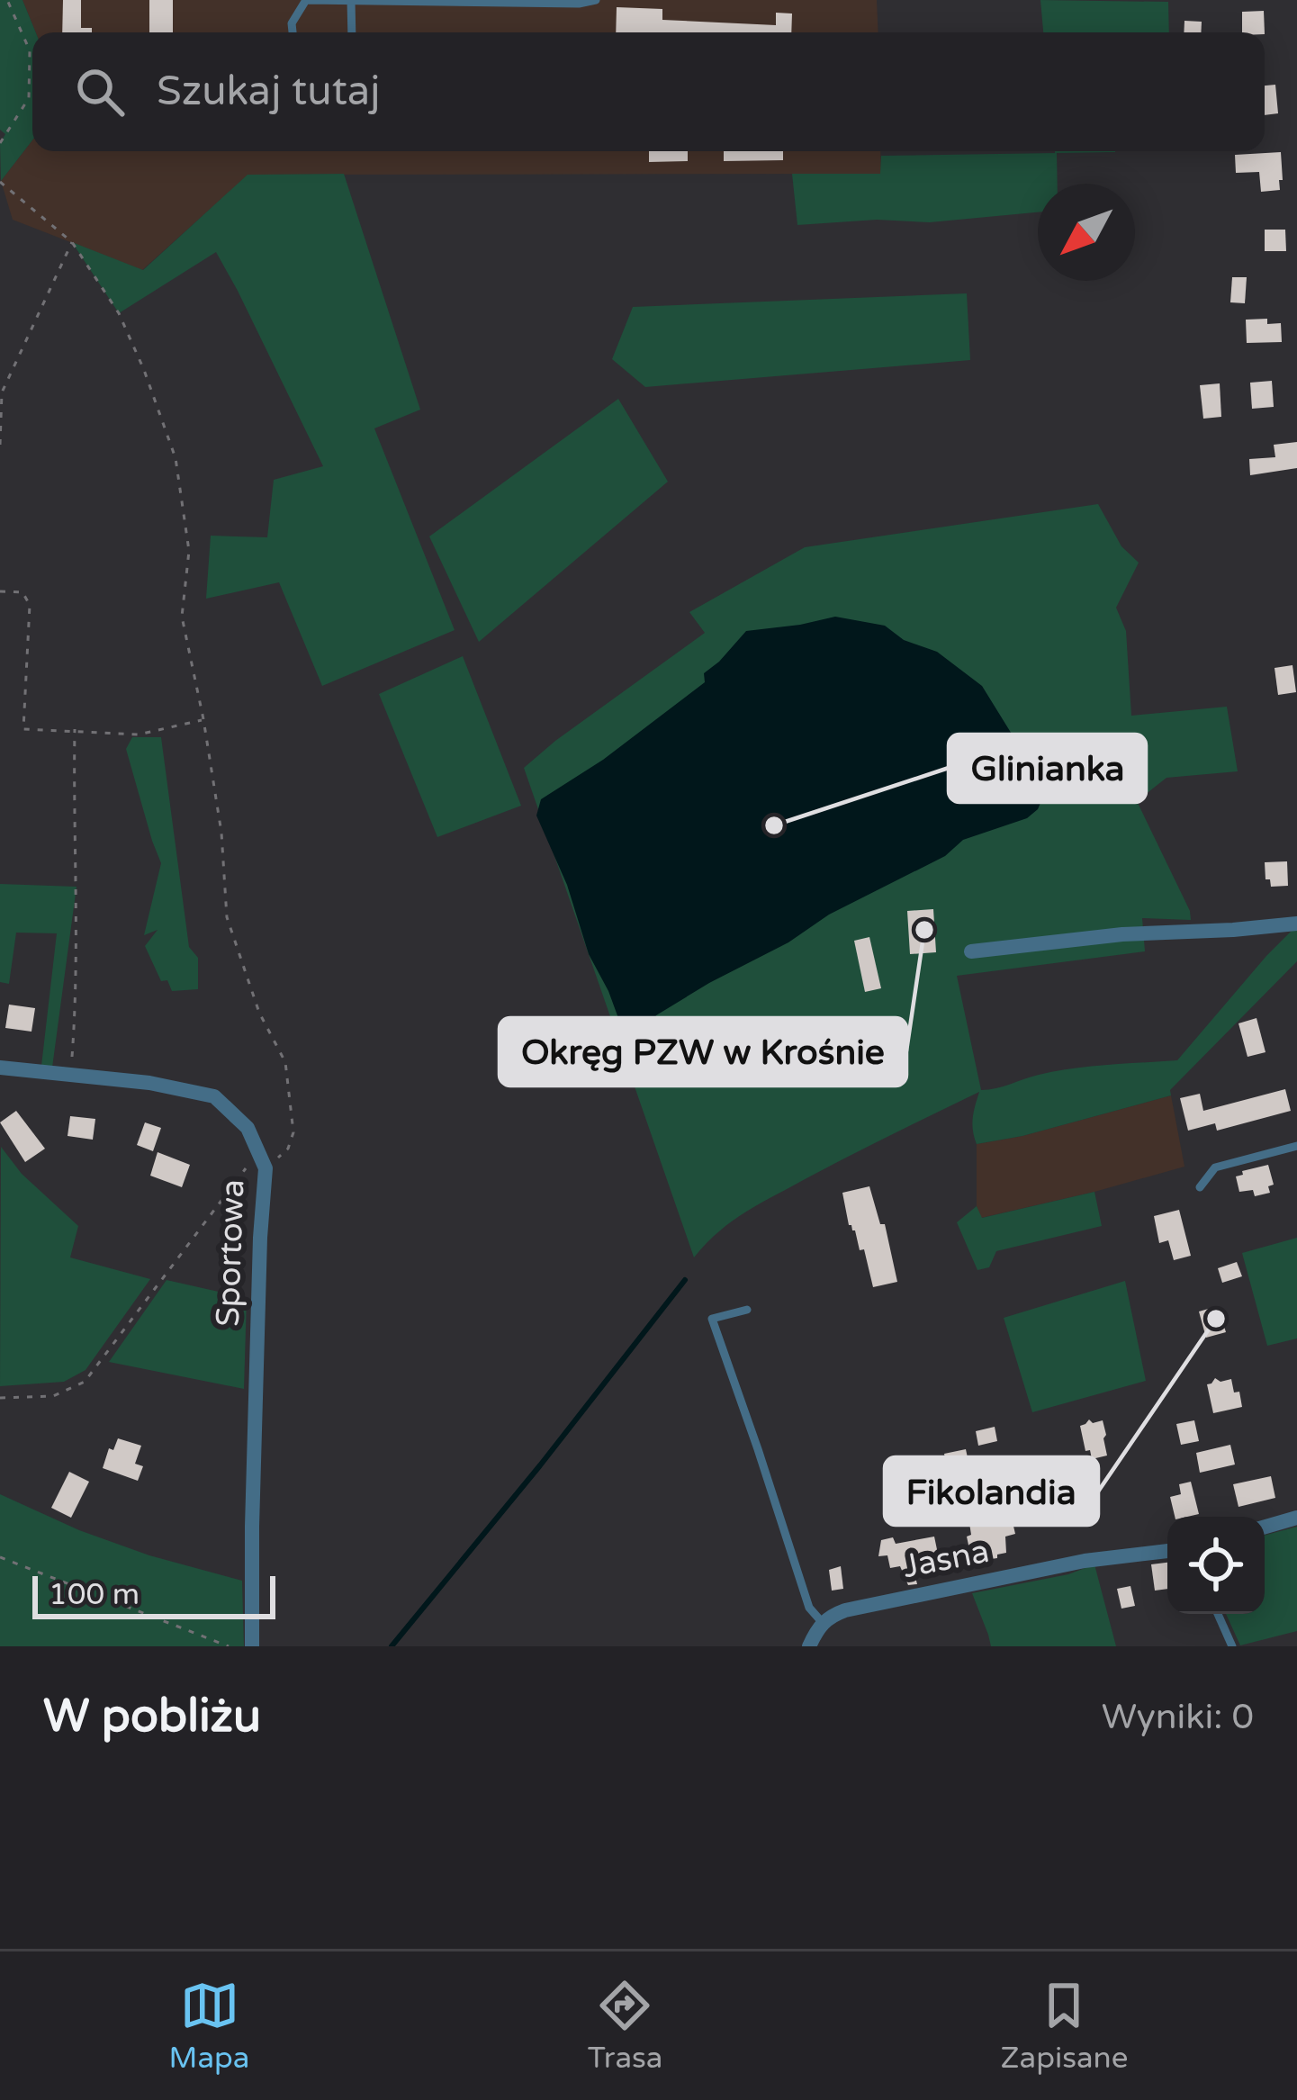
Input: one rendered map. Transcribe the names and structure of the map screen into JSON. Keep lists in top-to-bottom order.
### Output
{
  "streets": {
    "street": ["Sportowa", "Jasna"]
  },
  "places": ["Glinianka", "Okręg PZW w Krośnie", "Fikolandia"],
  "scale_bar": "100 m",
  "north": "bottom left",
  "page": {
    "search": "Szukaj tutaj",
    "scale": "100 m",
    "heading": ["W pobliżu", "Wyniki: 0"],
    "nav": ["Mapa", "Trasa", "Zapisane"]
  }
}
